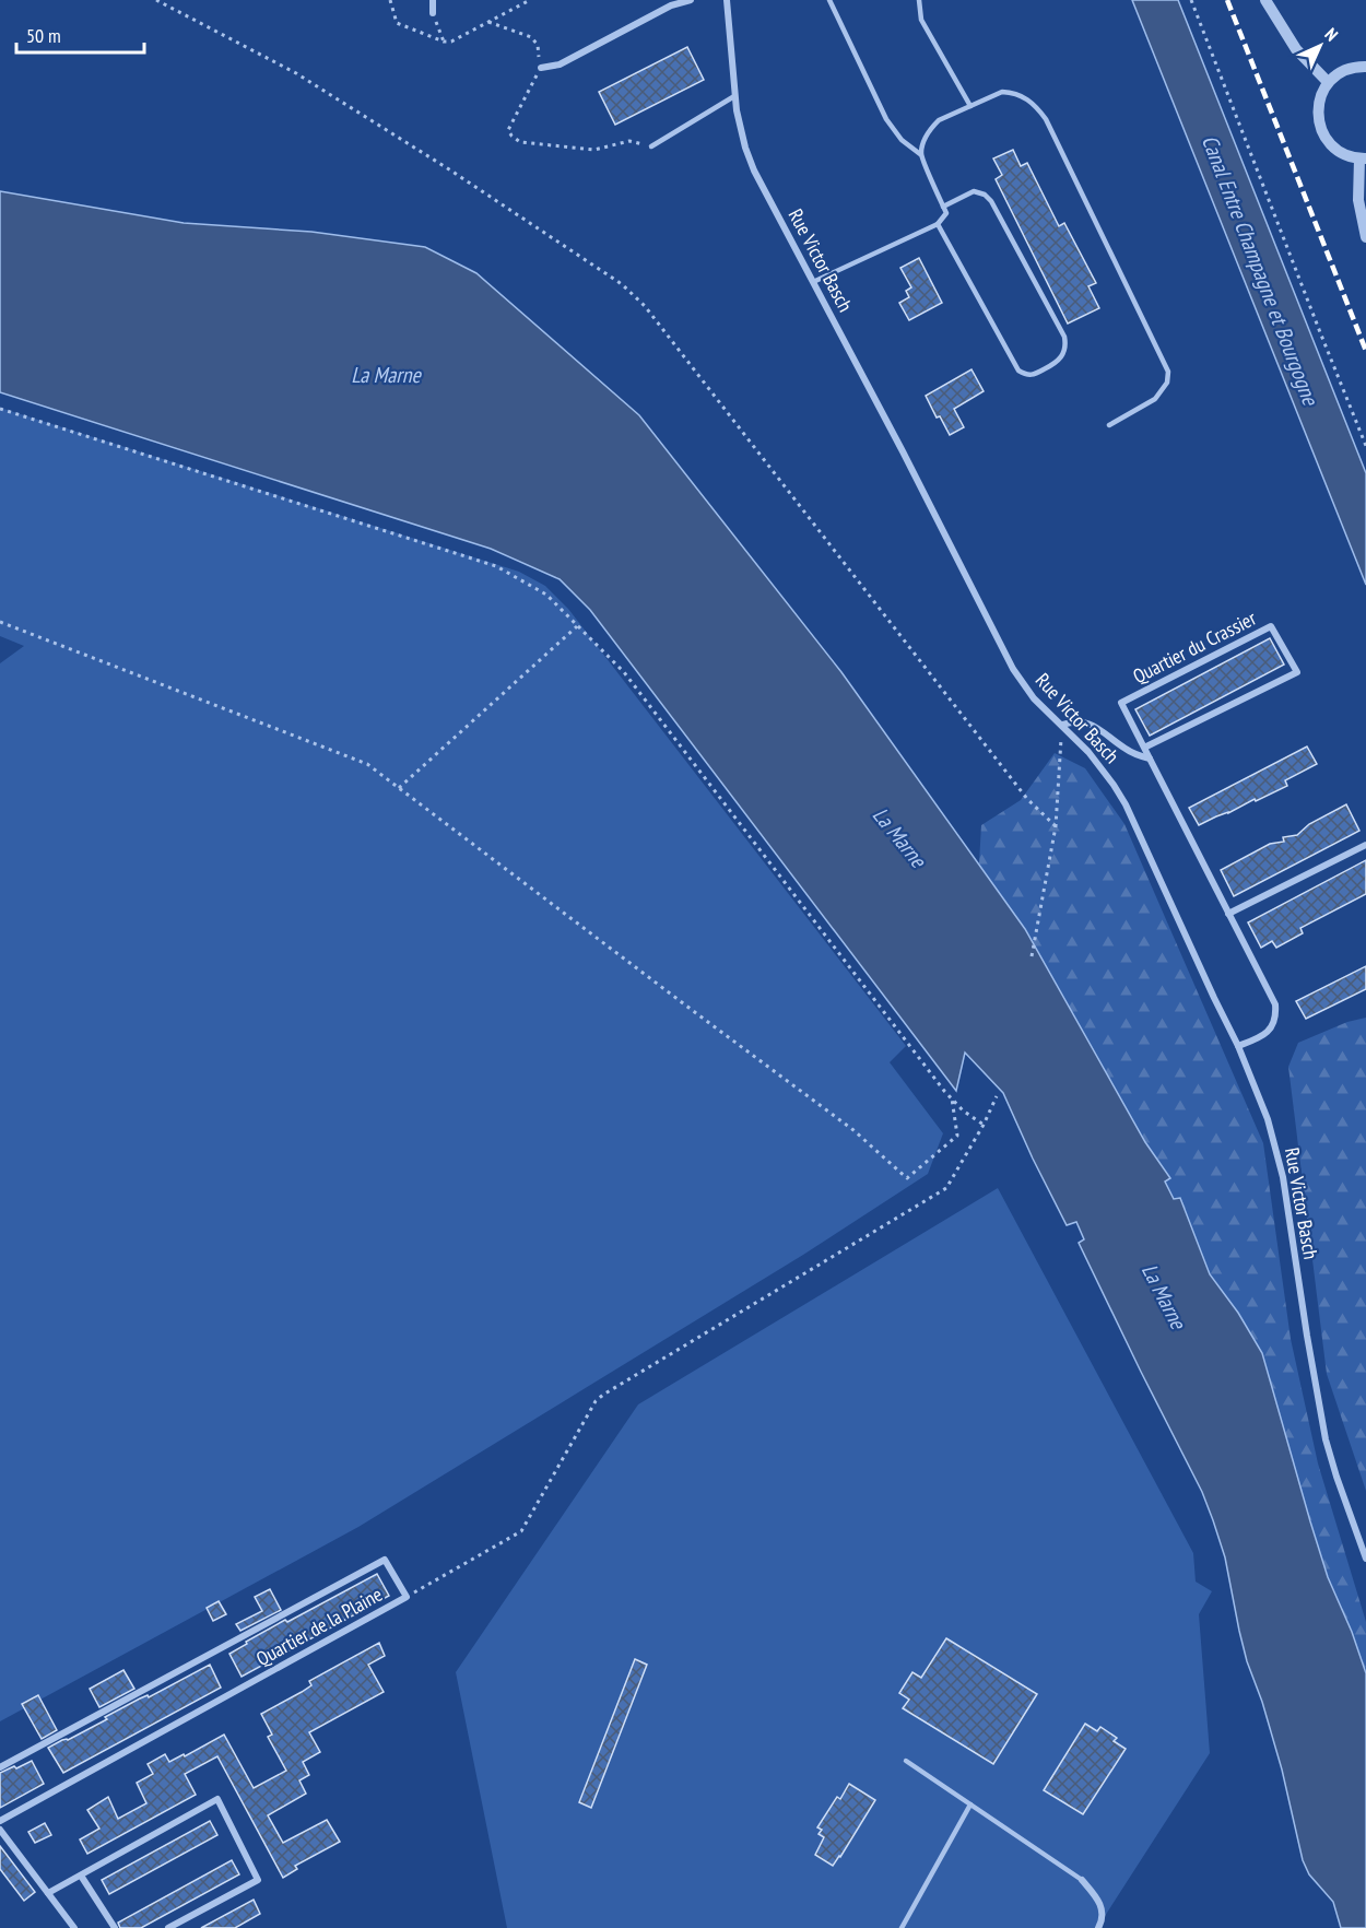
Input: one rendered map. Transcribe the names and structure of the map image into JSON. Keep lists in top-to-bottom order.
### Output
{
  "streets": {
    "street": ["Rue Victor Basch", "Quartier du Crassier", "Quartier de la Plaine"]
  },
  "water": ["Canal Entre Champagne et Bourgogne", "La Marne"],
  "scale_bar": "50 m",
  "north": "top right"
}
